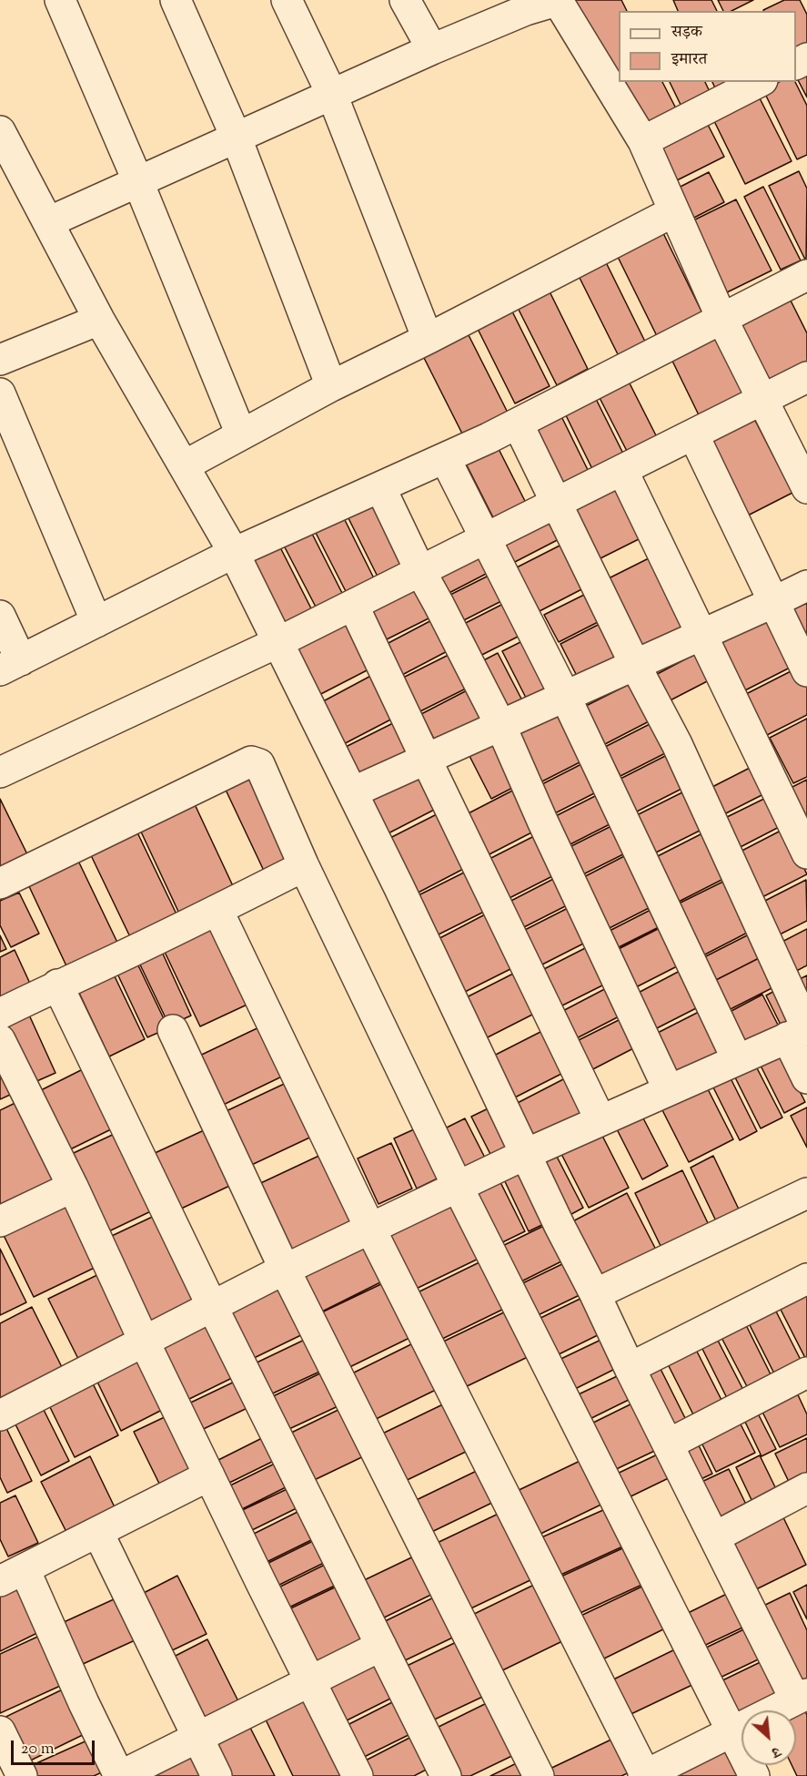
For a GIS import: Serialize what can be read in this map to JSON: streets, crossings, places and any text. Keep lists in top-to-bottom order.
{
  "legend": ["सड़क", "इमारत"],
  "scale_bar": "20 m",
  "north": "bottom right"
}
